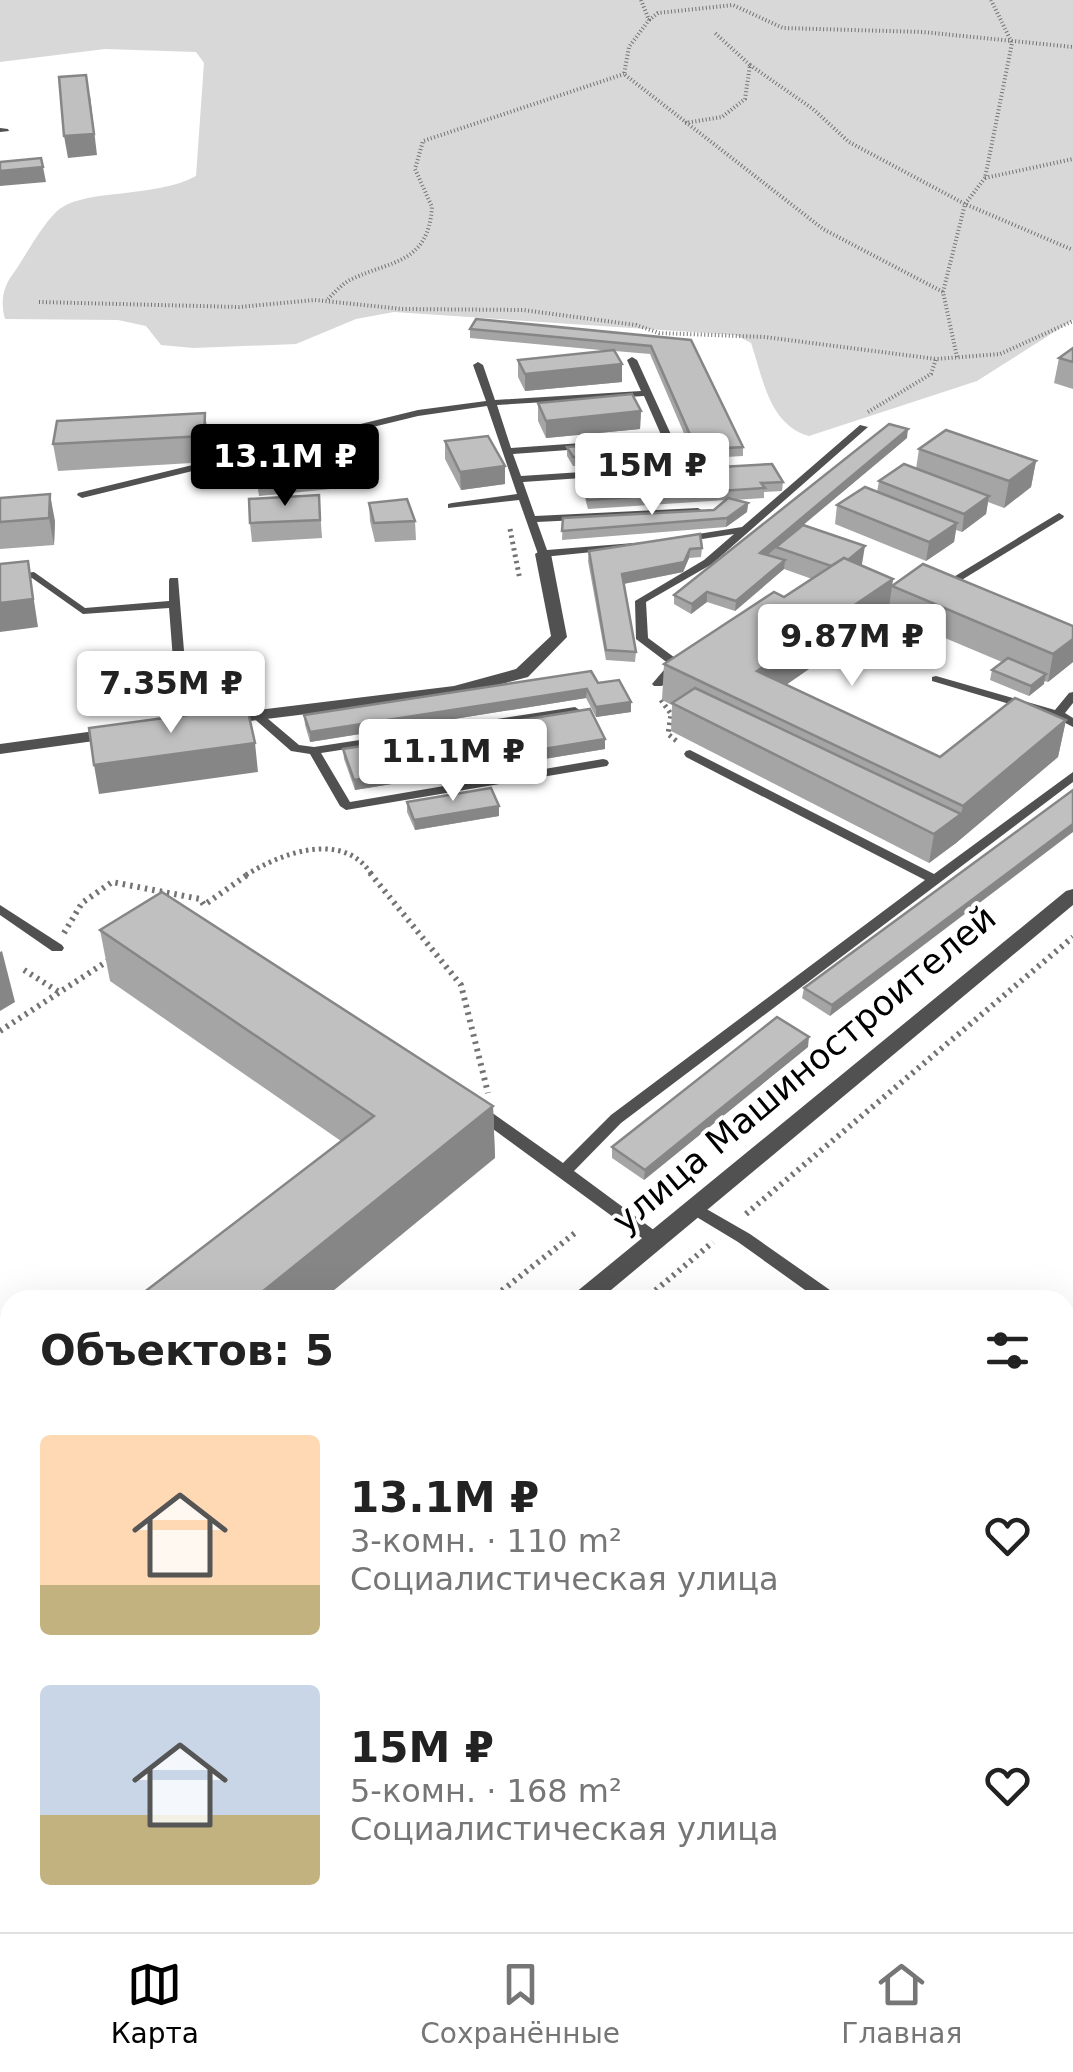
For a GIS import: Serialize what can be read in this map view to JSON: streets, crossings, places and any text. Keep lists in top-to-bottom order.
{
  "streets": {
    "street": ["улица Машиностроителей"]
  },
  "page": {
    "price": [
      "13.1M ₽",
      "15M ₽",
      "9.87M ₽",
      "7.35M ₽",
      "11.1M ₽"
    ],
    "heading": "Объектов: 5",
    "list": [
      {
        "name": "13.1M ₽",
        "note": "3-комн. · 110 m² · Социалистическая улица"
      },
      {
        "name": "15M ₽",
        "note": "5-комн. · 168 m² · Социалистическая улица"
      }
    ],
    "tabs": ["Карта", "Сохранённые", "Главная"]
  }
}
